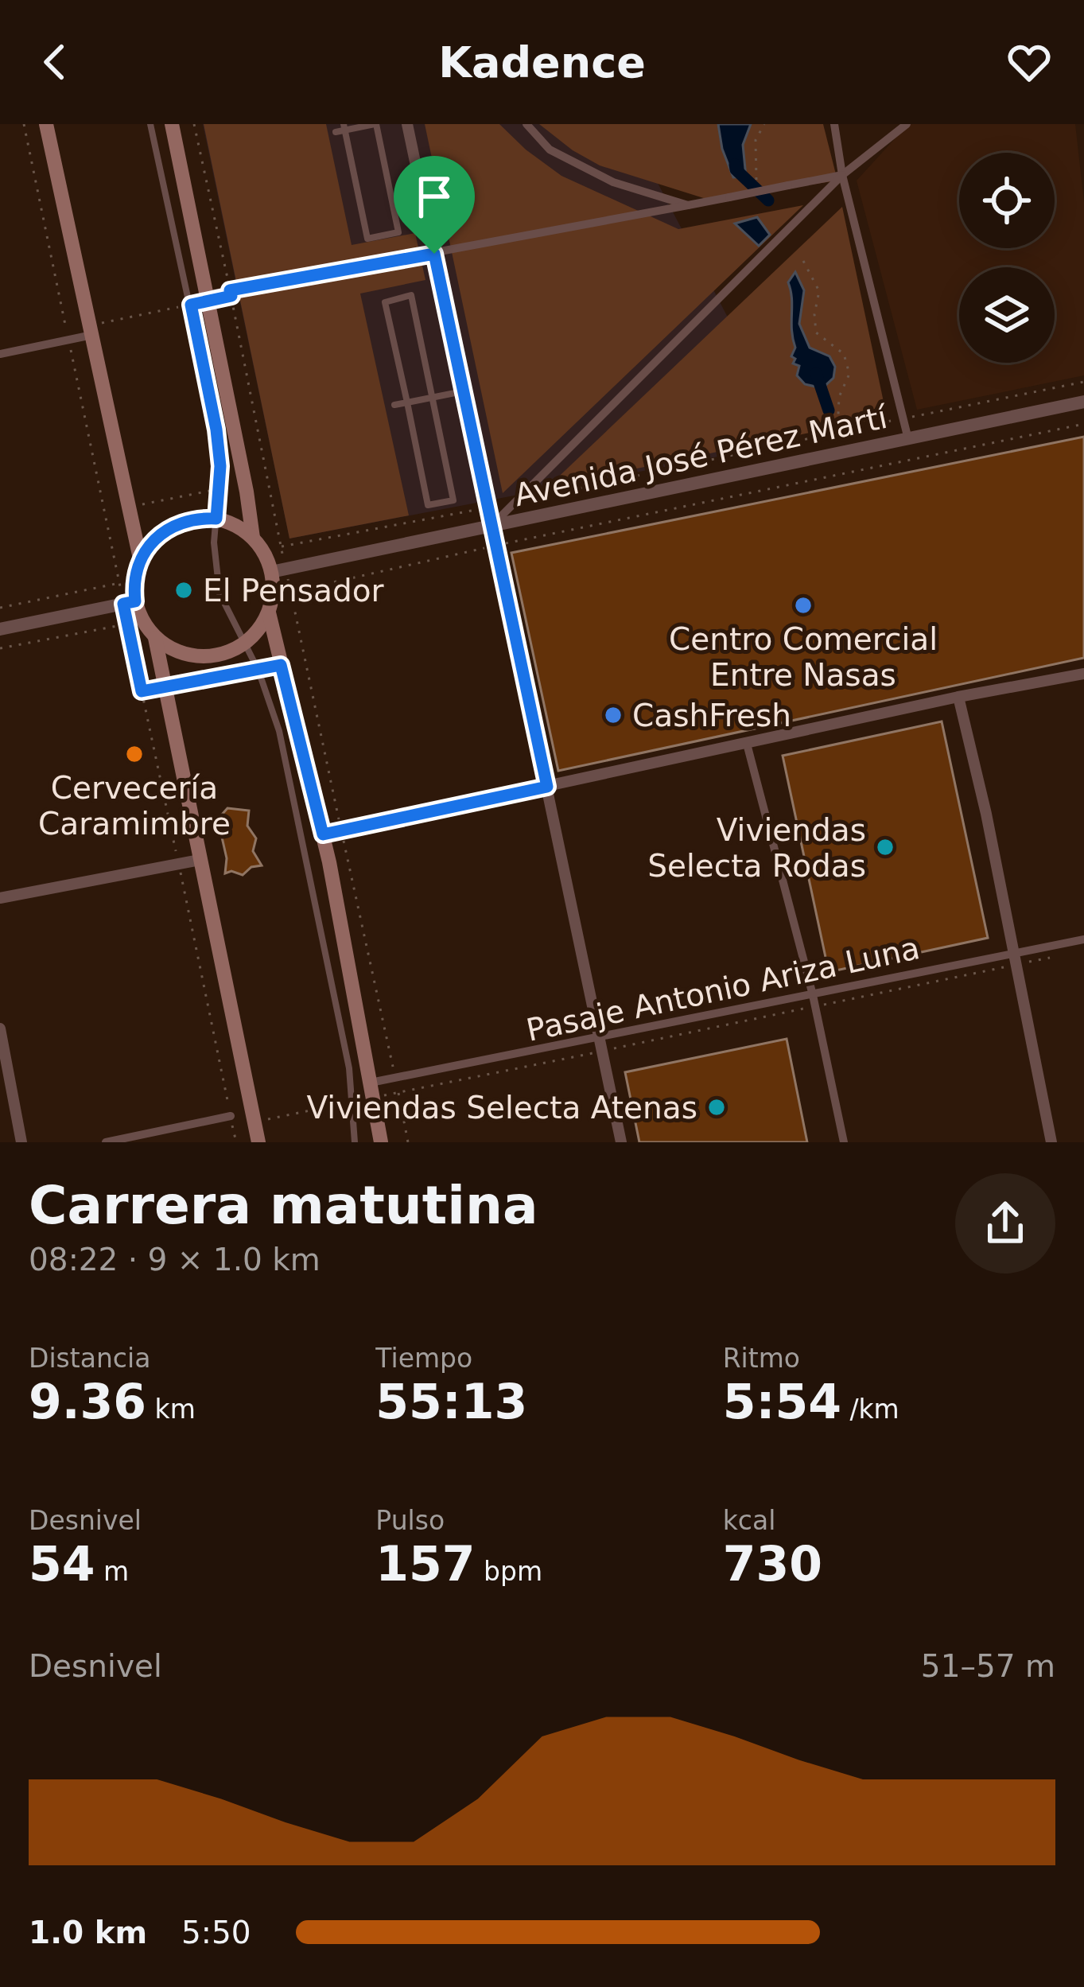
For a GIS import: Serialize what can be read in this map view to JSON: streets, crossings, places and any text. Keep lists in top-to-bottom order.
{
  "streets": {
    "street": ["Avenida José Pérez Martí", "Pasaje Antonio Ariza Luna"]
  },
  "places": [
    "El Pensador",
    "Centro Comercial Entre Nasas",
    "CashFresh",
    "Cervecería Caramimbre",
    "Viviendas Selecta Rodas",
    "Viviendas Selecta Atenas"
  ],
  "page": {
    "header": "Kadence",
    "heading": ["Carrera matutina", "08:22 · 9 × 1.0 km"],
    "stats": [
      ["Distancia", "9.36 km"],
      ["Tiempo", "55:13"],
      ["Ritmo", "5:54 /km"],
      ["Desnivel", "54 m"],
      ["Pulso", "157 bpm"],
      ["kcal", "730"]
    ],
    "chart": ["Desnivel", "51–57 m"],
    "list": [
      {
        "name": "1.0 km",
        "note": "5:50"
      }
    ]
  }
}
